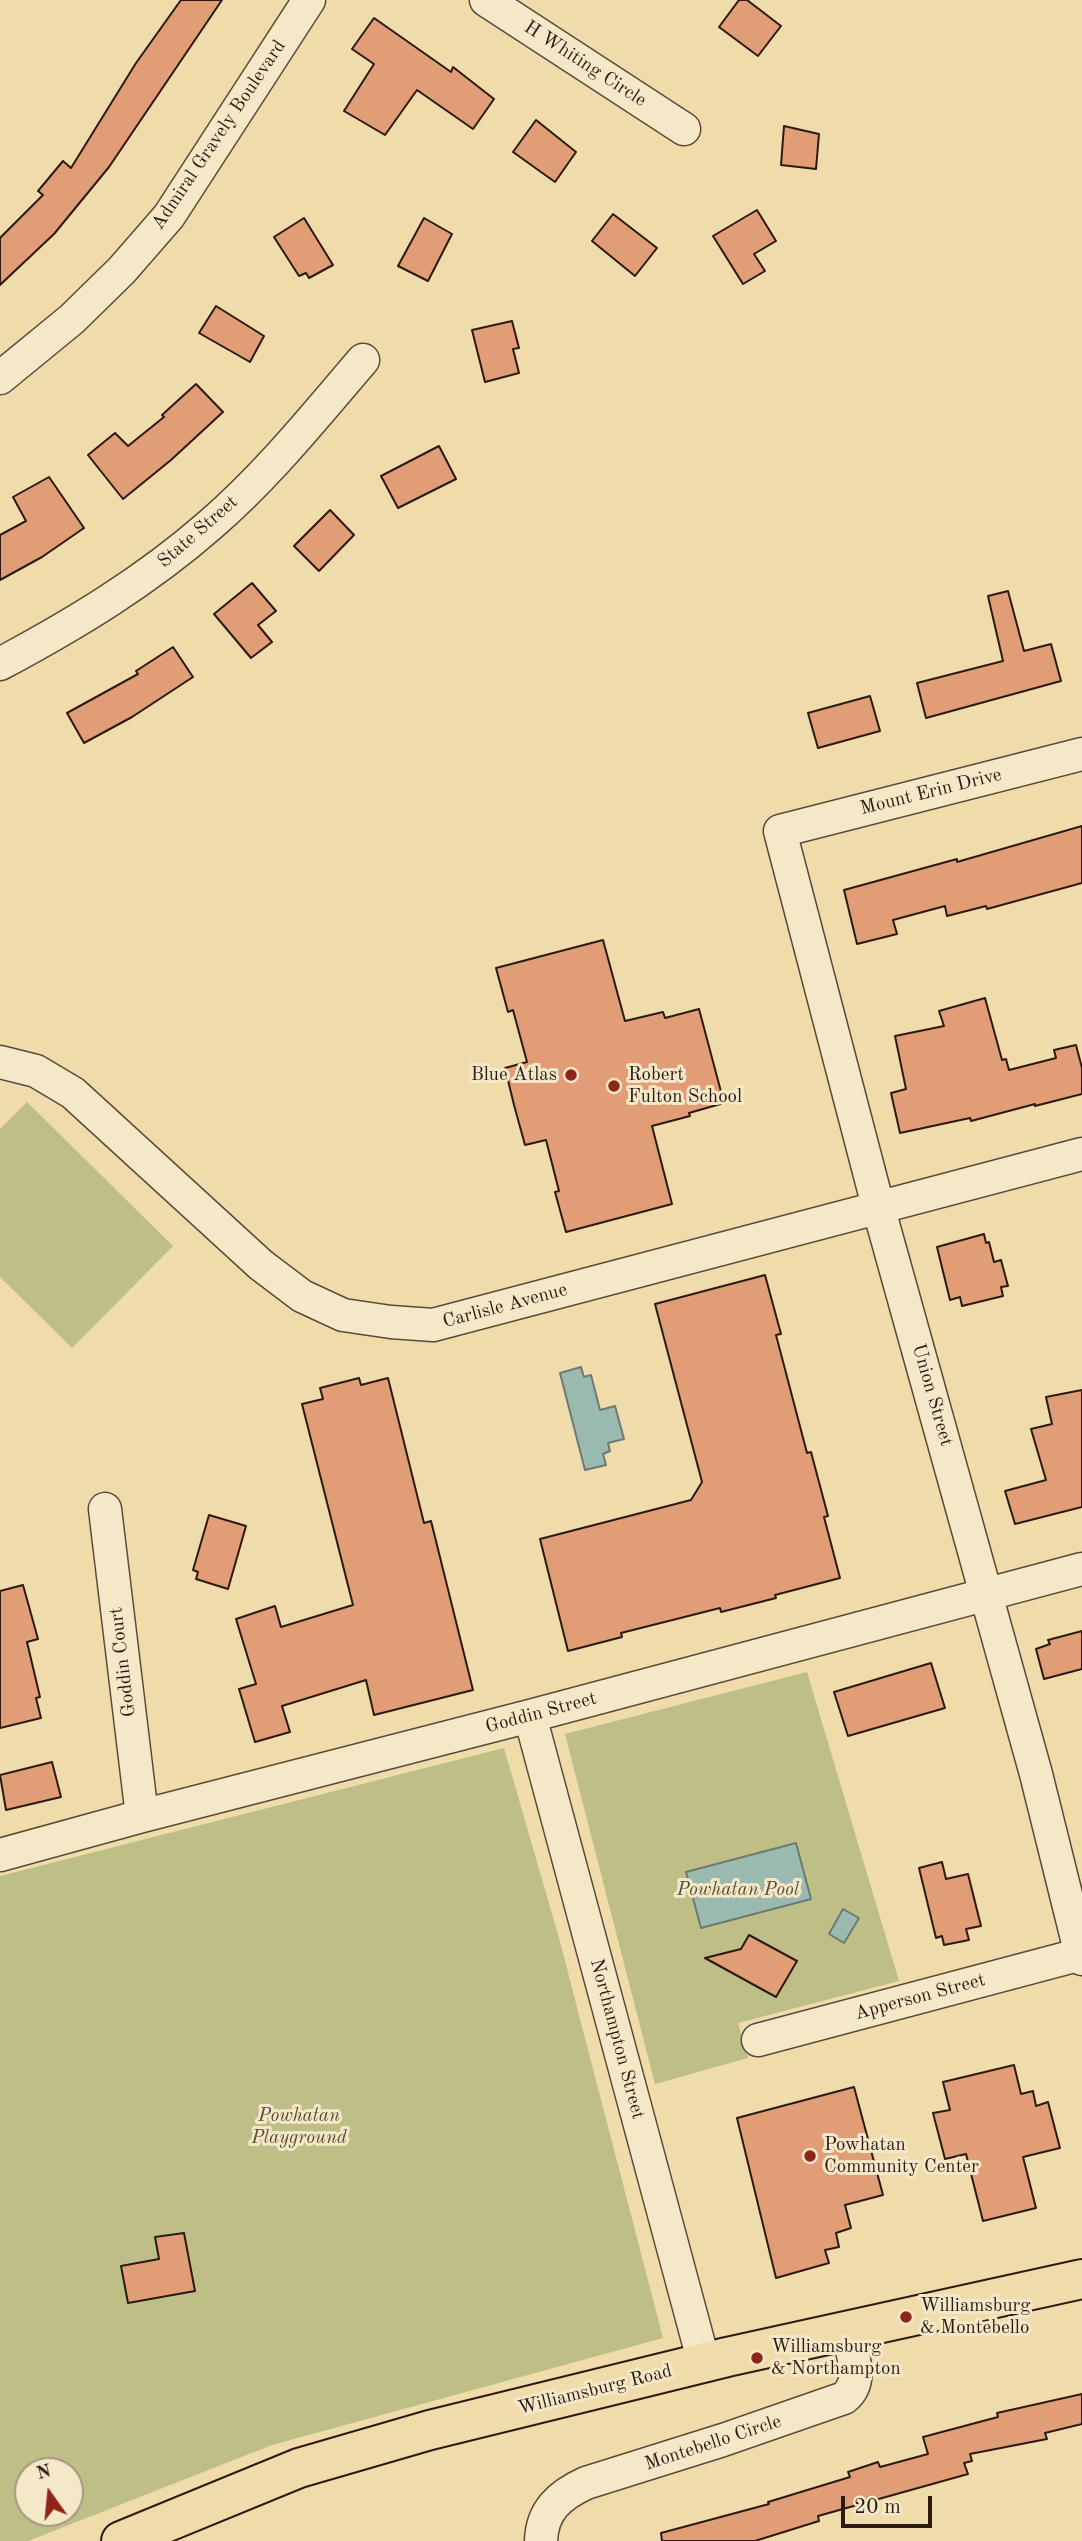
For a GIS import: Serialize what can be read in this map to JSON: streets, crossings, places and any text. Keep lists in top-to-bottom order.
{
  "streets": {
    "main road": ["Williamsburg Road"],
    "street": [
      "H Whiting Circle",
      "Admiral Gravely Boulevard",
      "State Street",
      "Mount Erin Drive",
      "Carlisle Avenue",
      "Union Street",
      "Goddin Court",
      "Goddin Street",
      "Apperson Street",
      "Northampton Street",
      "Montebello Circle"
    ]
  },
  "crossings": [
    ["Mount Erin Drive", "Union Street"],
    ["Carlisle Avenue", "Union Street"],
    ["Union Street", "Goddin Street"],
    ["Union Street", "Apperson Street"],
    ["Goddin Court", "Goddin Street"],
    ["Goddin Street", "Northampton Street"],
    ["Northampton Street", "Williamsburg Road"],
    ["Williamsburg Road", "Montebello Circle"]
  ],
  "parks": ["Powhatan Pool", "Powhatan Playground"],
  "places": [
    "Blue Atlas",
    "Robert Fulton School",
    "Powhatan Community Center",
    "Williamsburg & Montebello",
    "Williamsburg & Northampton"
  ],
  "scale_bar": "20 m",
  "north": "top"
}
